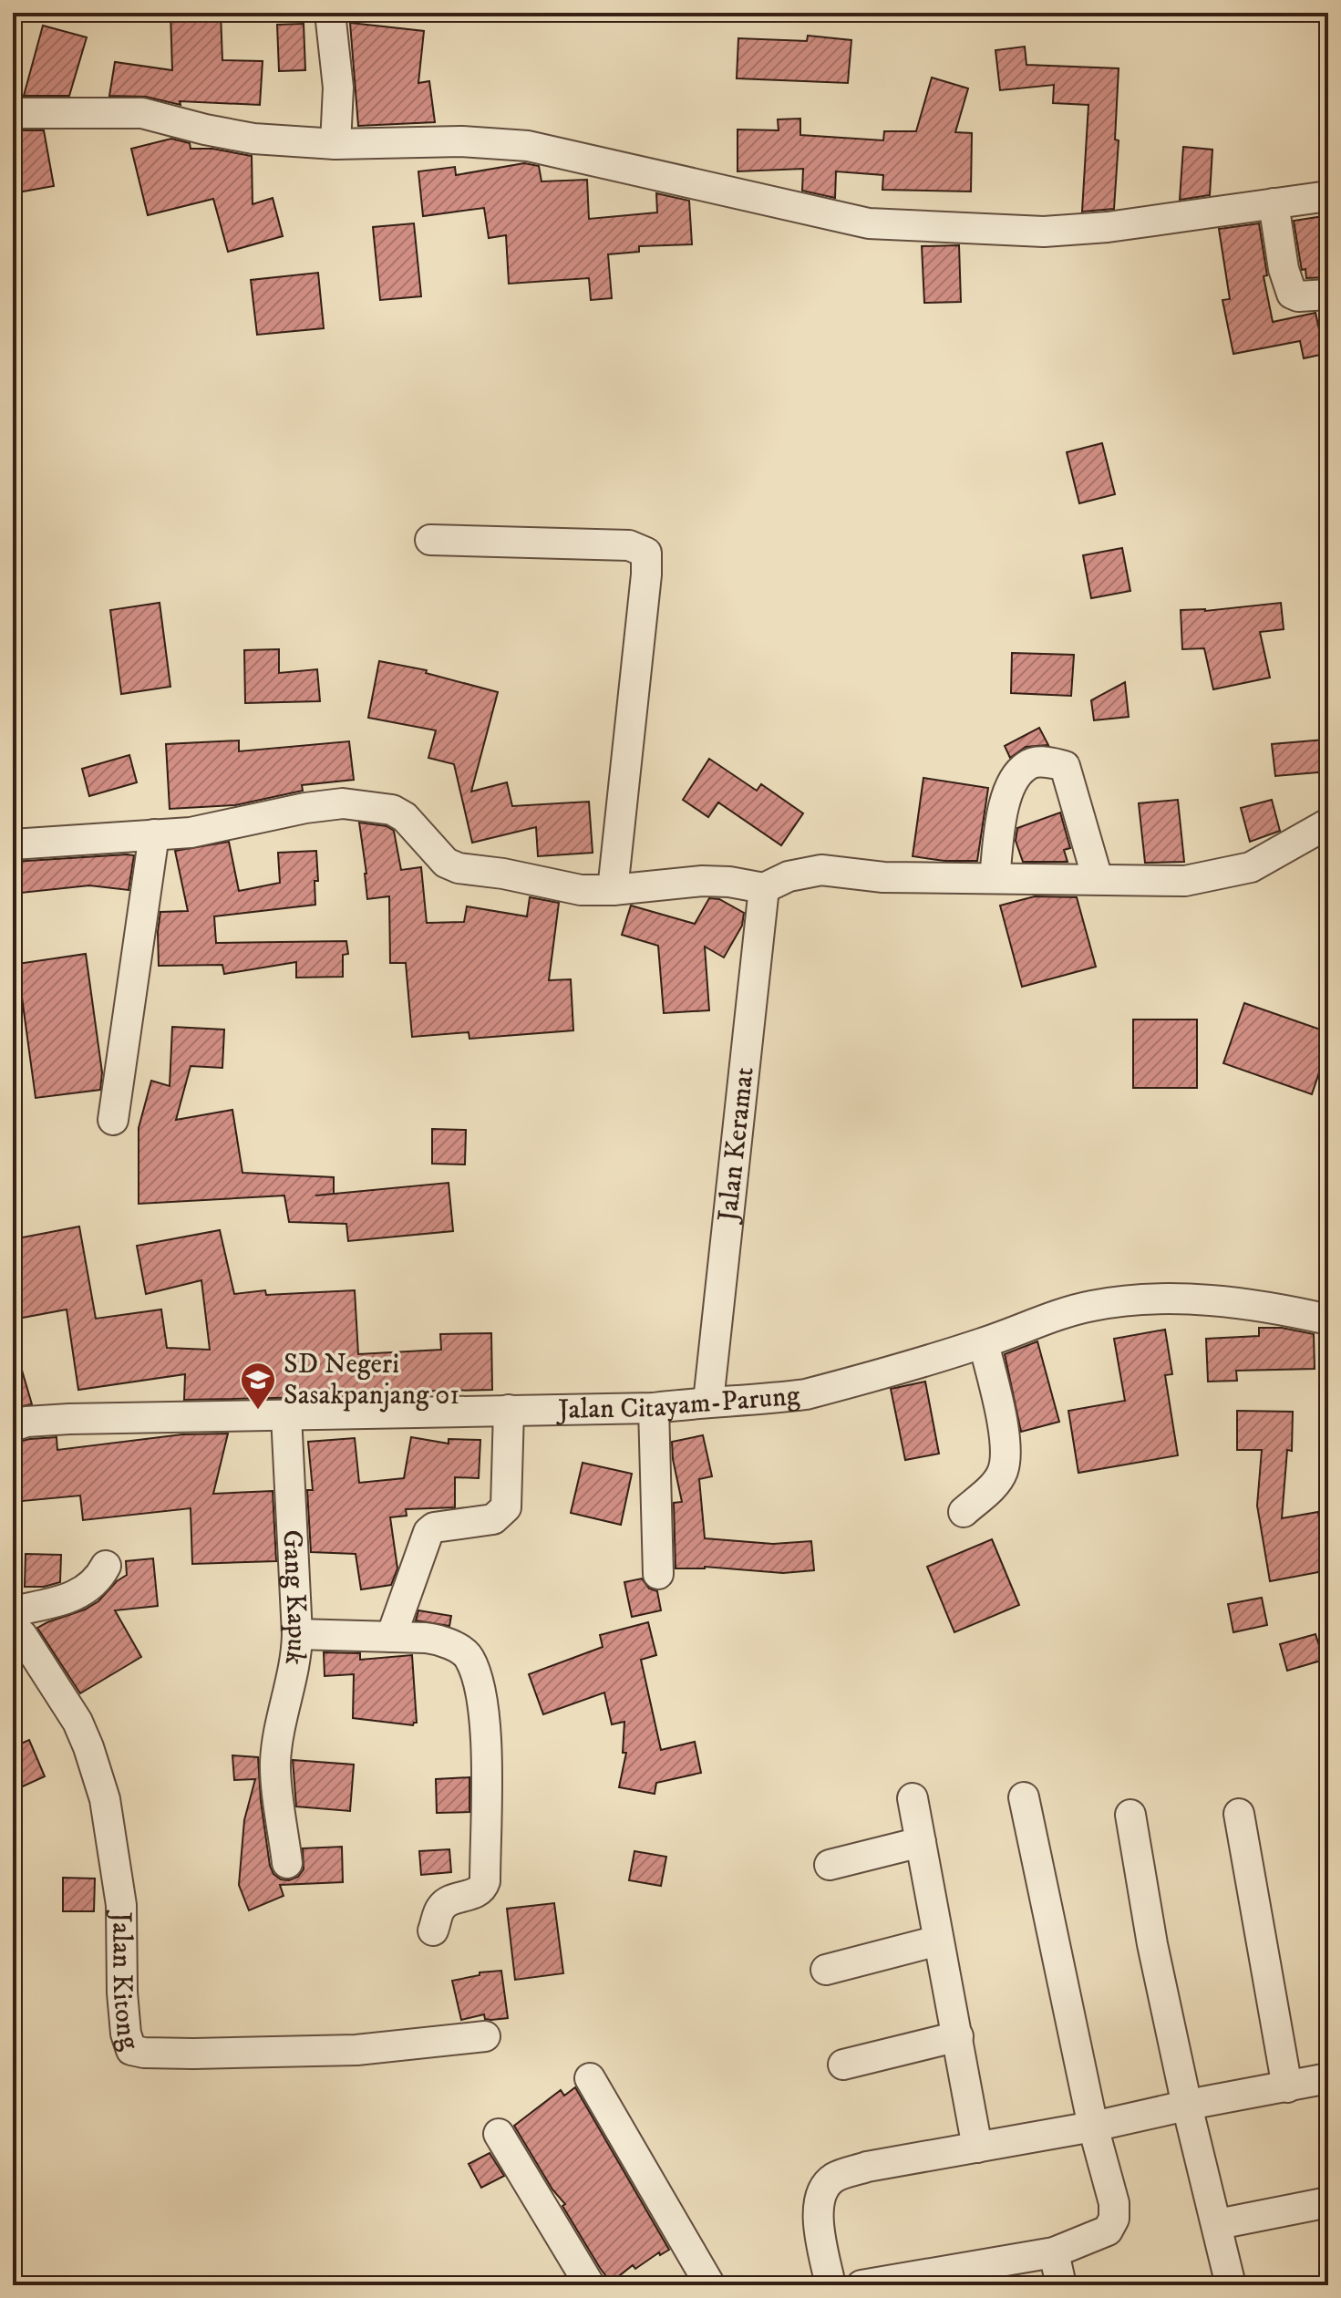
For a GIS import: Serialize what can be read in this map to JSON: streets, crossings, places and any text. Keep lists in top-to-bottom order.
{
  "streets": {
    "street": [
      "Jalan Keramat",
      "Jalan Citayam-Parung",
      "Gang Kapuk",
      "Jalan Kitong"
    ]
  },
  "crossings": [
    ["Jalan Keramat", "Jalan Citayam-Parung"],
    ["Jalan Citayam-Parung", "Gang Kapuk"]
  ],
  "places": {
    "school or university": ["SD Negeri Sasakpanjang 01"]
  }
}
